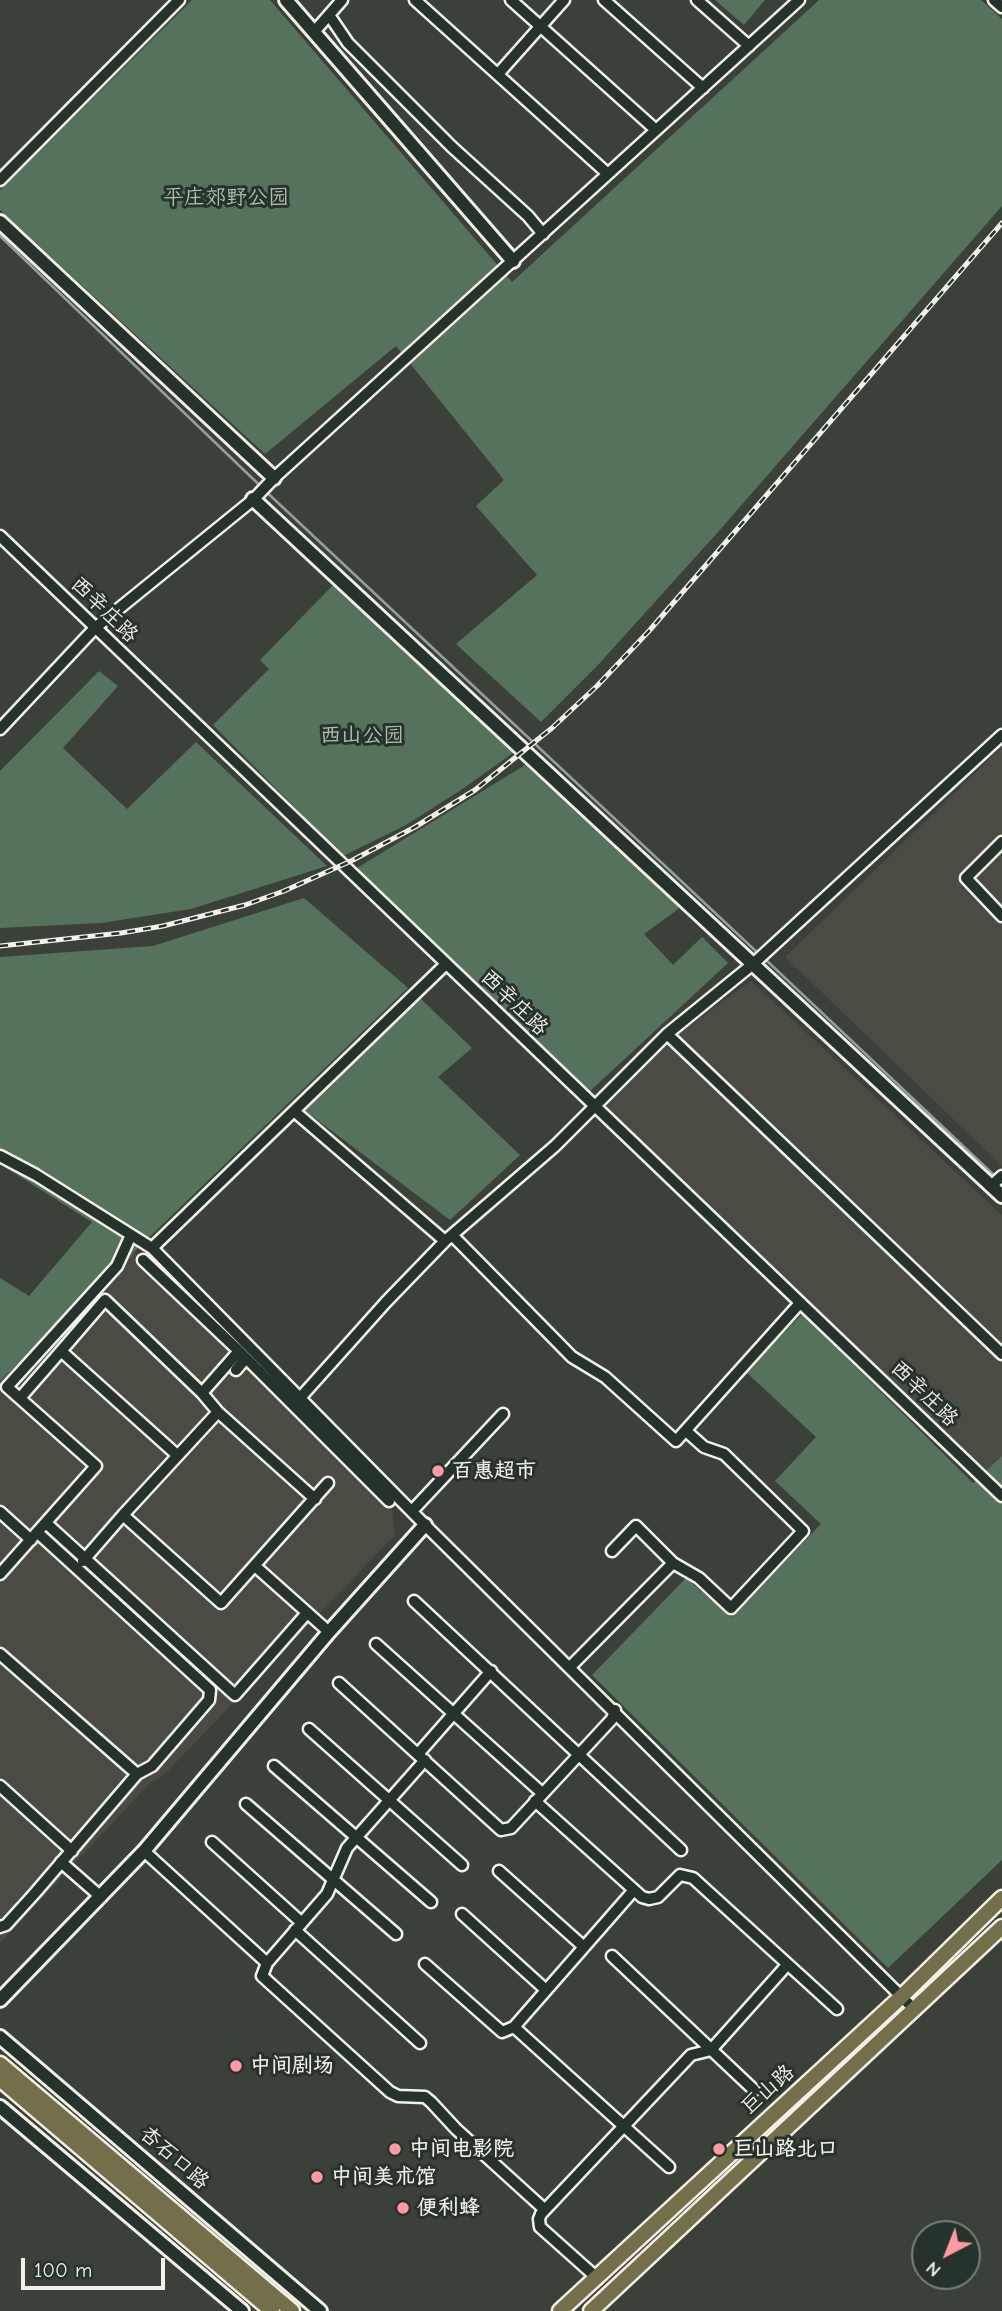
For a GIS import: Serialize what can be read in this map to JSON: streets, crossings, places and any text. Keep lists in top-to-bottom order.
{
  "streets": {
    "main road": ["巨山路", "杏石口路"],
    "street": ["西辛庄路"]
  },
  "parks": ["平庄郊野公园", "西山公园"],
  "places": [
    "百惠超市",
    "中间剧场",
    "中间电影院",
    "巨山路北口",
    "中间美术馆",
    "便利蜂"
  ],
  "scale_bar": "100 m",
  "north": "bottom left"
}
